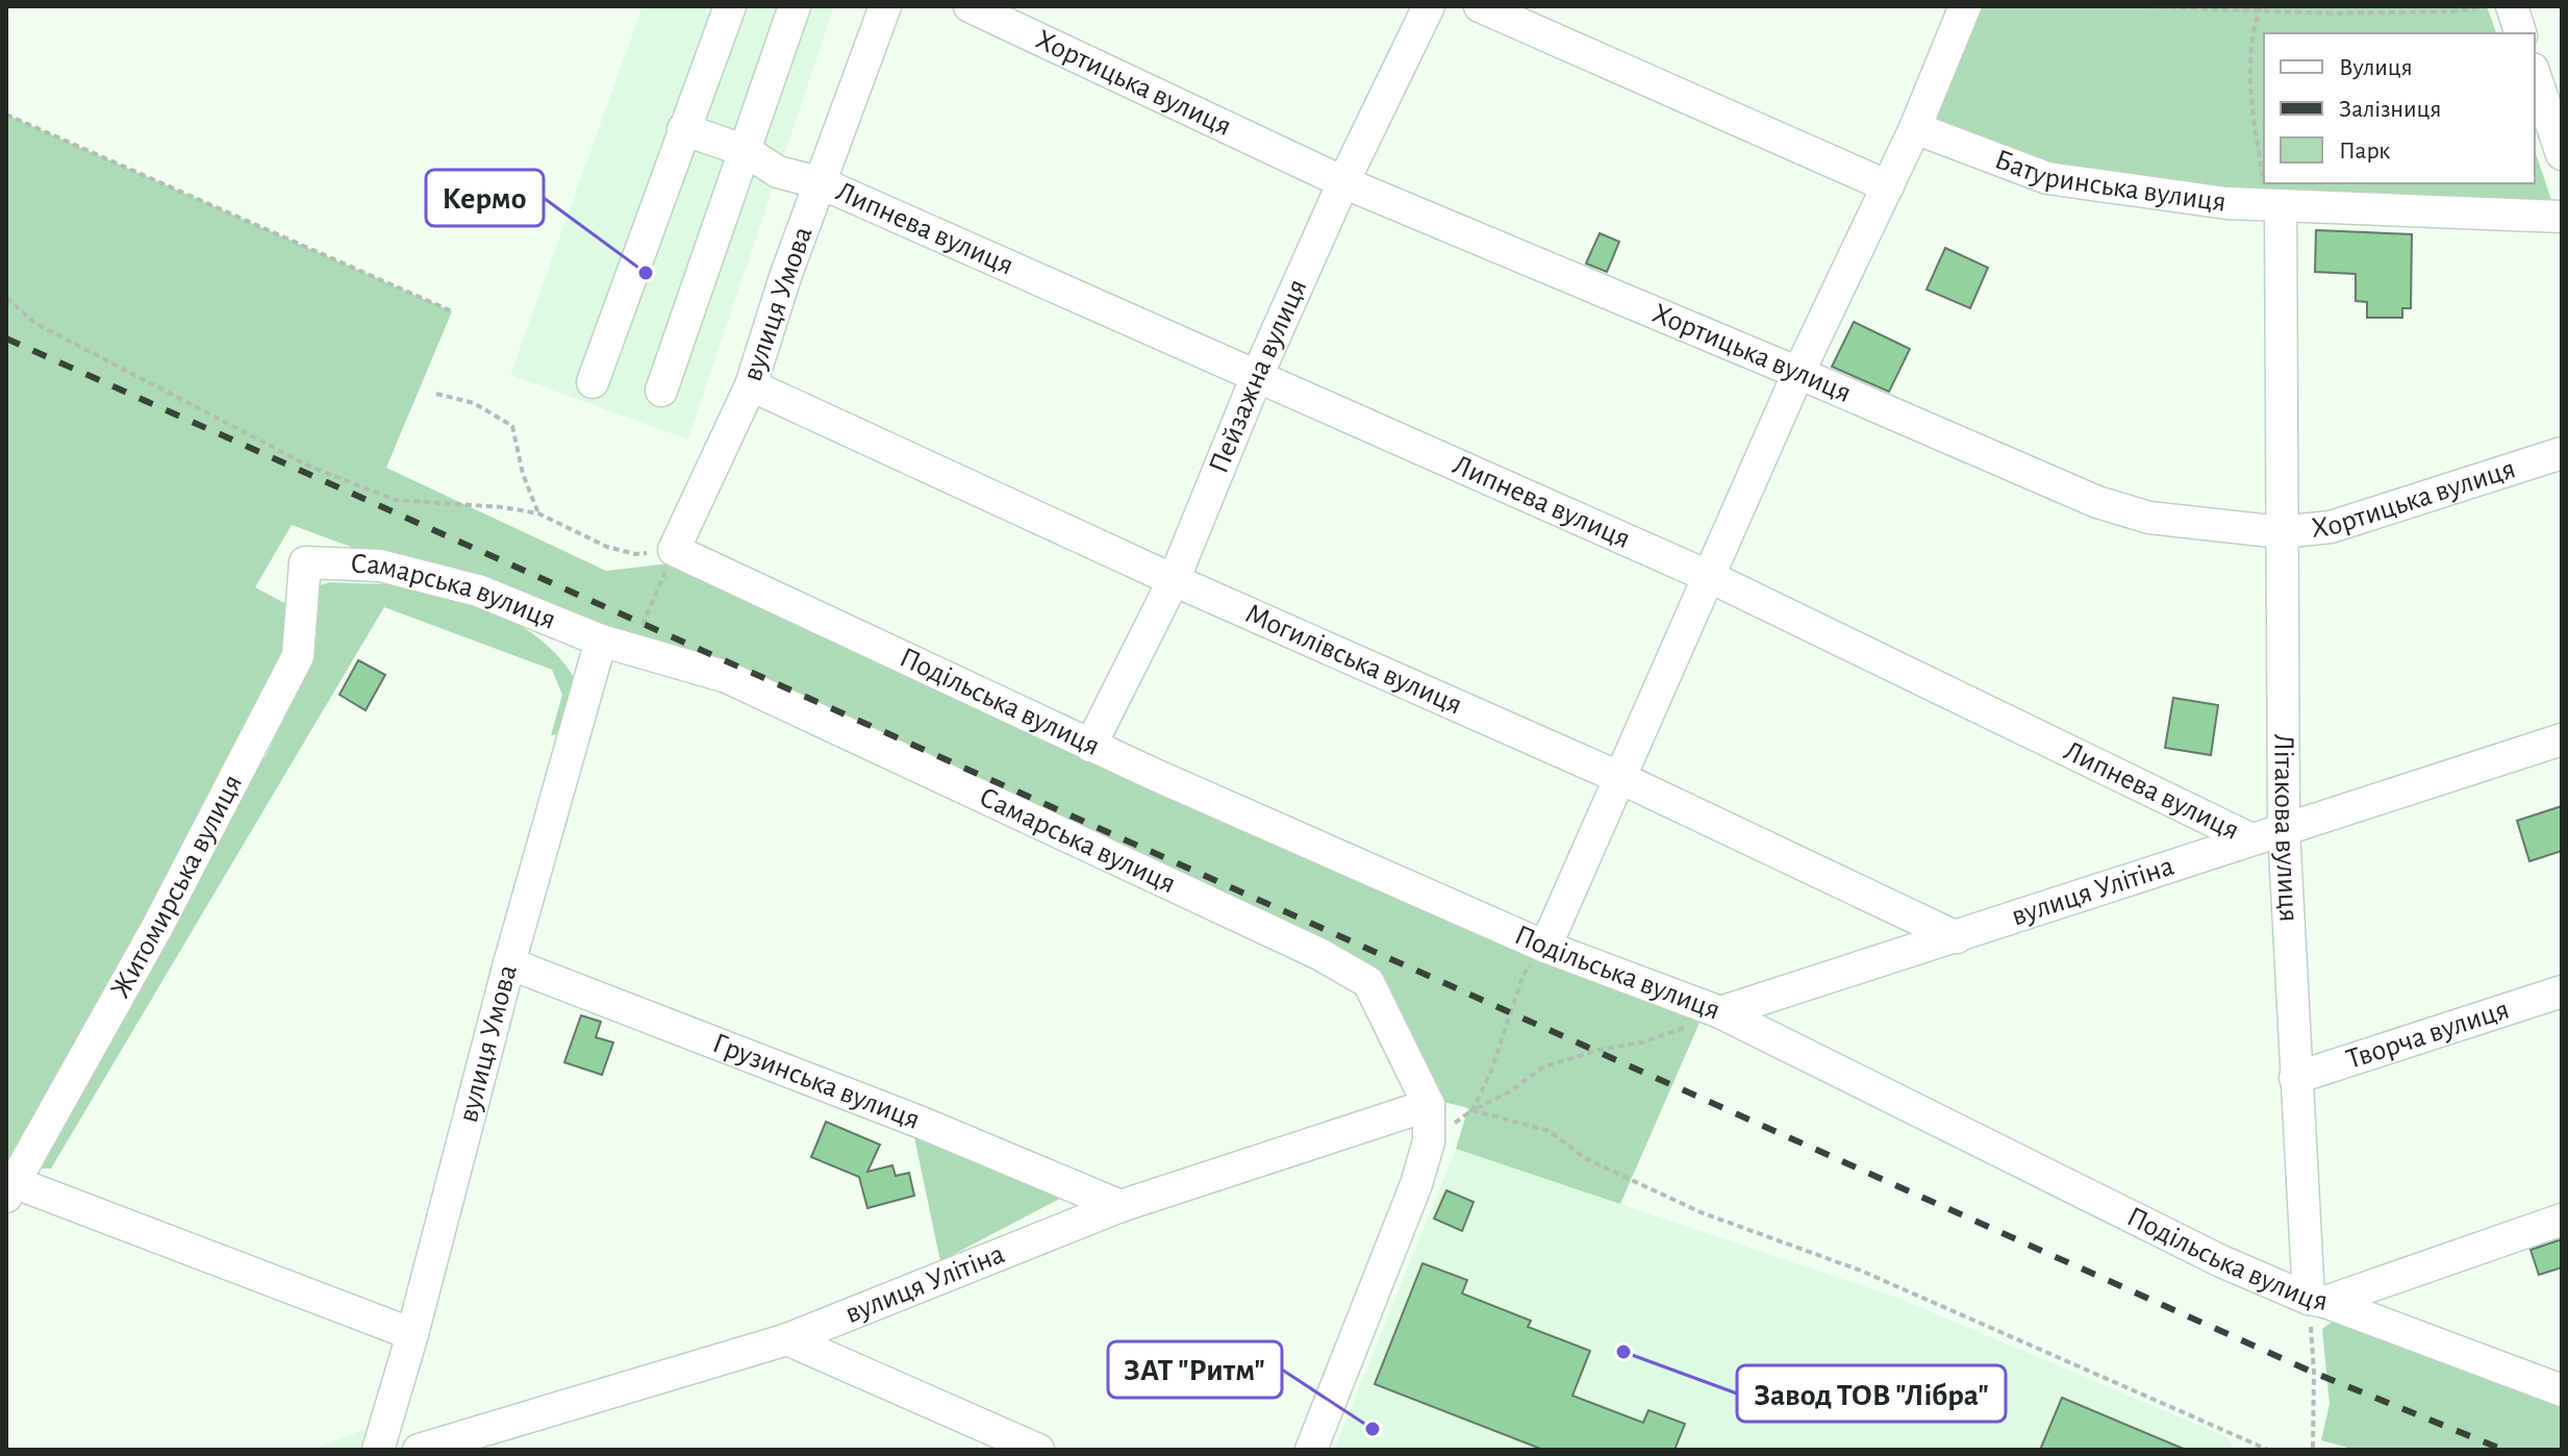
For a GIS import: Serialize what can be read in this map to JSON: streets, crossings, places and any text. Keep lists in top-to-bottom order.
{
  "streets": {
    "street": [
      "Хортицька вулиця",
      "Батуринська вулиця",
      "Липнева вулиця",
      "вулиця Умова",
      "Пейзажна вулиця",
      "Самарська вулиця",
      "Могилівська вулиця",
      "Подільська вулиця",
      "Літакова вулиця",
      "Житомирська вулиця",
      "вулиця Улітіна",
      "Творча вулиця",
      "Грузинська вулиця"
    ]
  },
  "crossings": [
    ["Хортицька вулиця", "Пейзажна вулиця"],
    ["Хортицька вулиця", "Літакова вулиця"],
    ["Батуринська вулиця", "Літакова вулиця"],
    ["Липнева вулиця", "вулиця Умова"],
    ["Липнева вулиця", "Пейзажна вулиця"],
    ["Липнева вулиця", "вулиця Улітіна"],
    ["вулиця Умова", "Самарська вулиця"],
    ["вулиця Умова", "Могилівська вулиця"],
    ["вулиця Умова", "Подільська вулиця"],
    ["вулиця Умова", "Грузинська вулиця"],
    ["Пейзажна вулиця", "Могилівська вулиця"],
    ["Пейзажна вулиця", "Подільська вулиця"],
    ["Самарська вулиця", "Житомирська вулиця"],
    ["Самарська вулиця", "вулиця Улітіна"],
    ["Могилівська вулиця", "вулиця Улітіна"],
    ["Подільська вулиця", "Літакова вулиця"],
    ["Подільська вулиця", "вулиця Улітіна"],
    ["Літакова вулиця", "вулиця Улітіна"],
    ["Літакова вулиця", "Творча вулиця"],
    ["вулиця Улітіна", "Грузинська вулиця"]
  ],
  "places": ["Кермо", "Завод ТОВ \"Лібра\"", "ЗАТ \"Ритм\""],
  "legend": ["Вулиця", "Залізниця", "Парк"]
}
